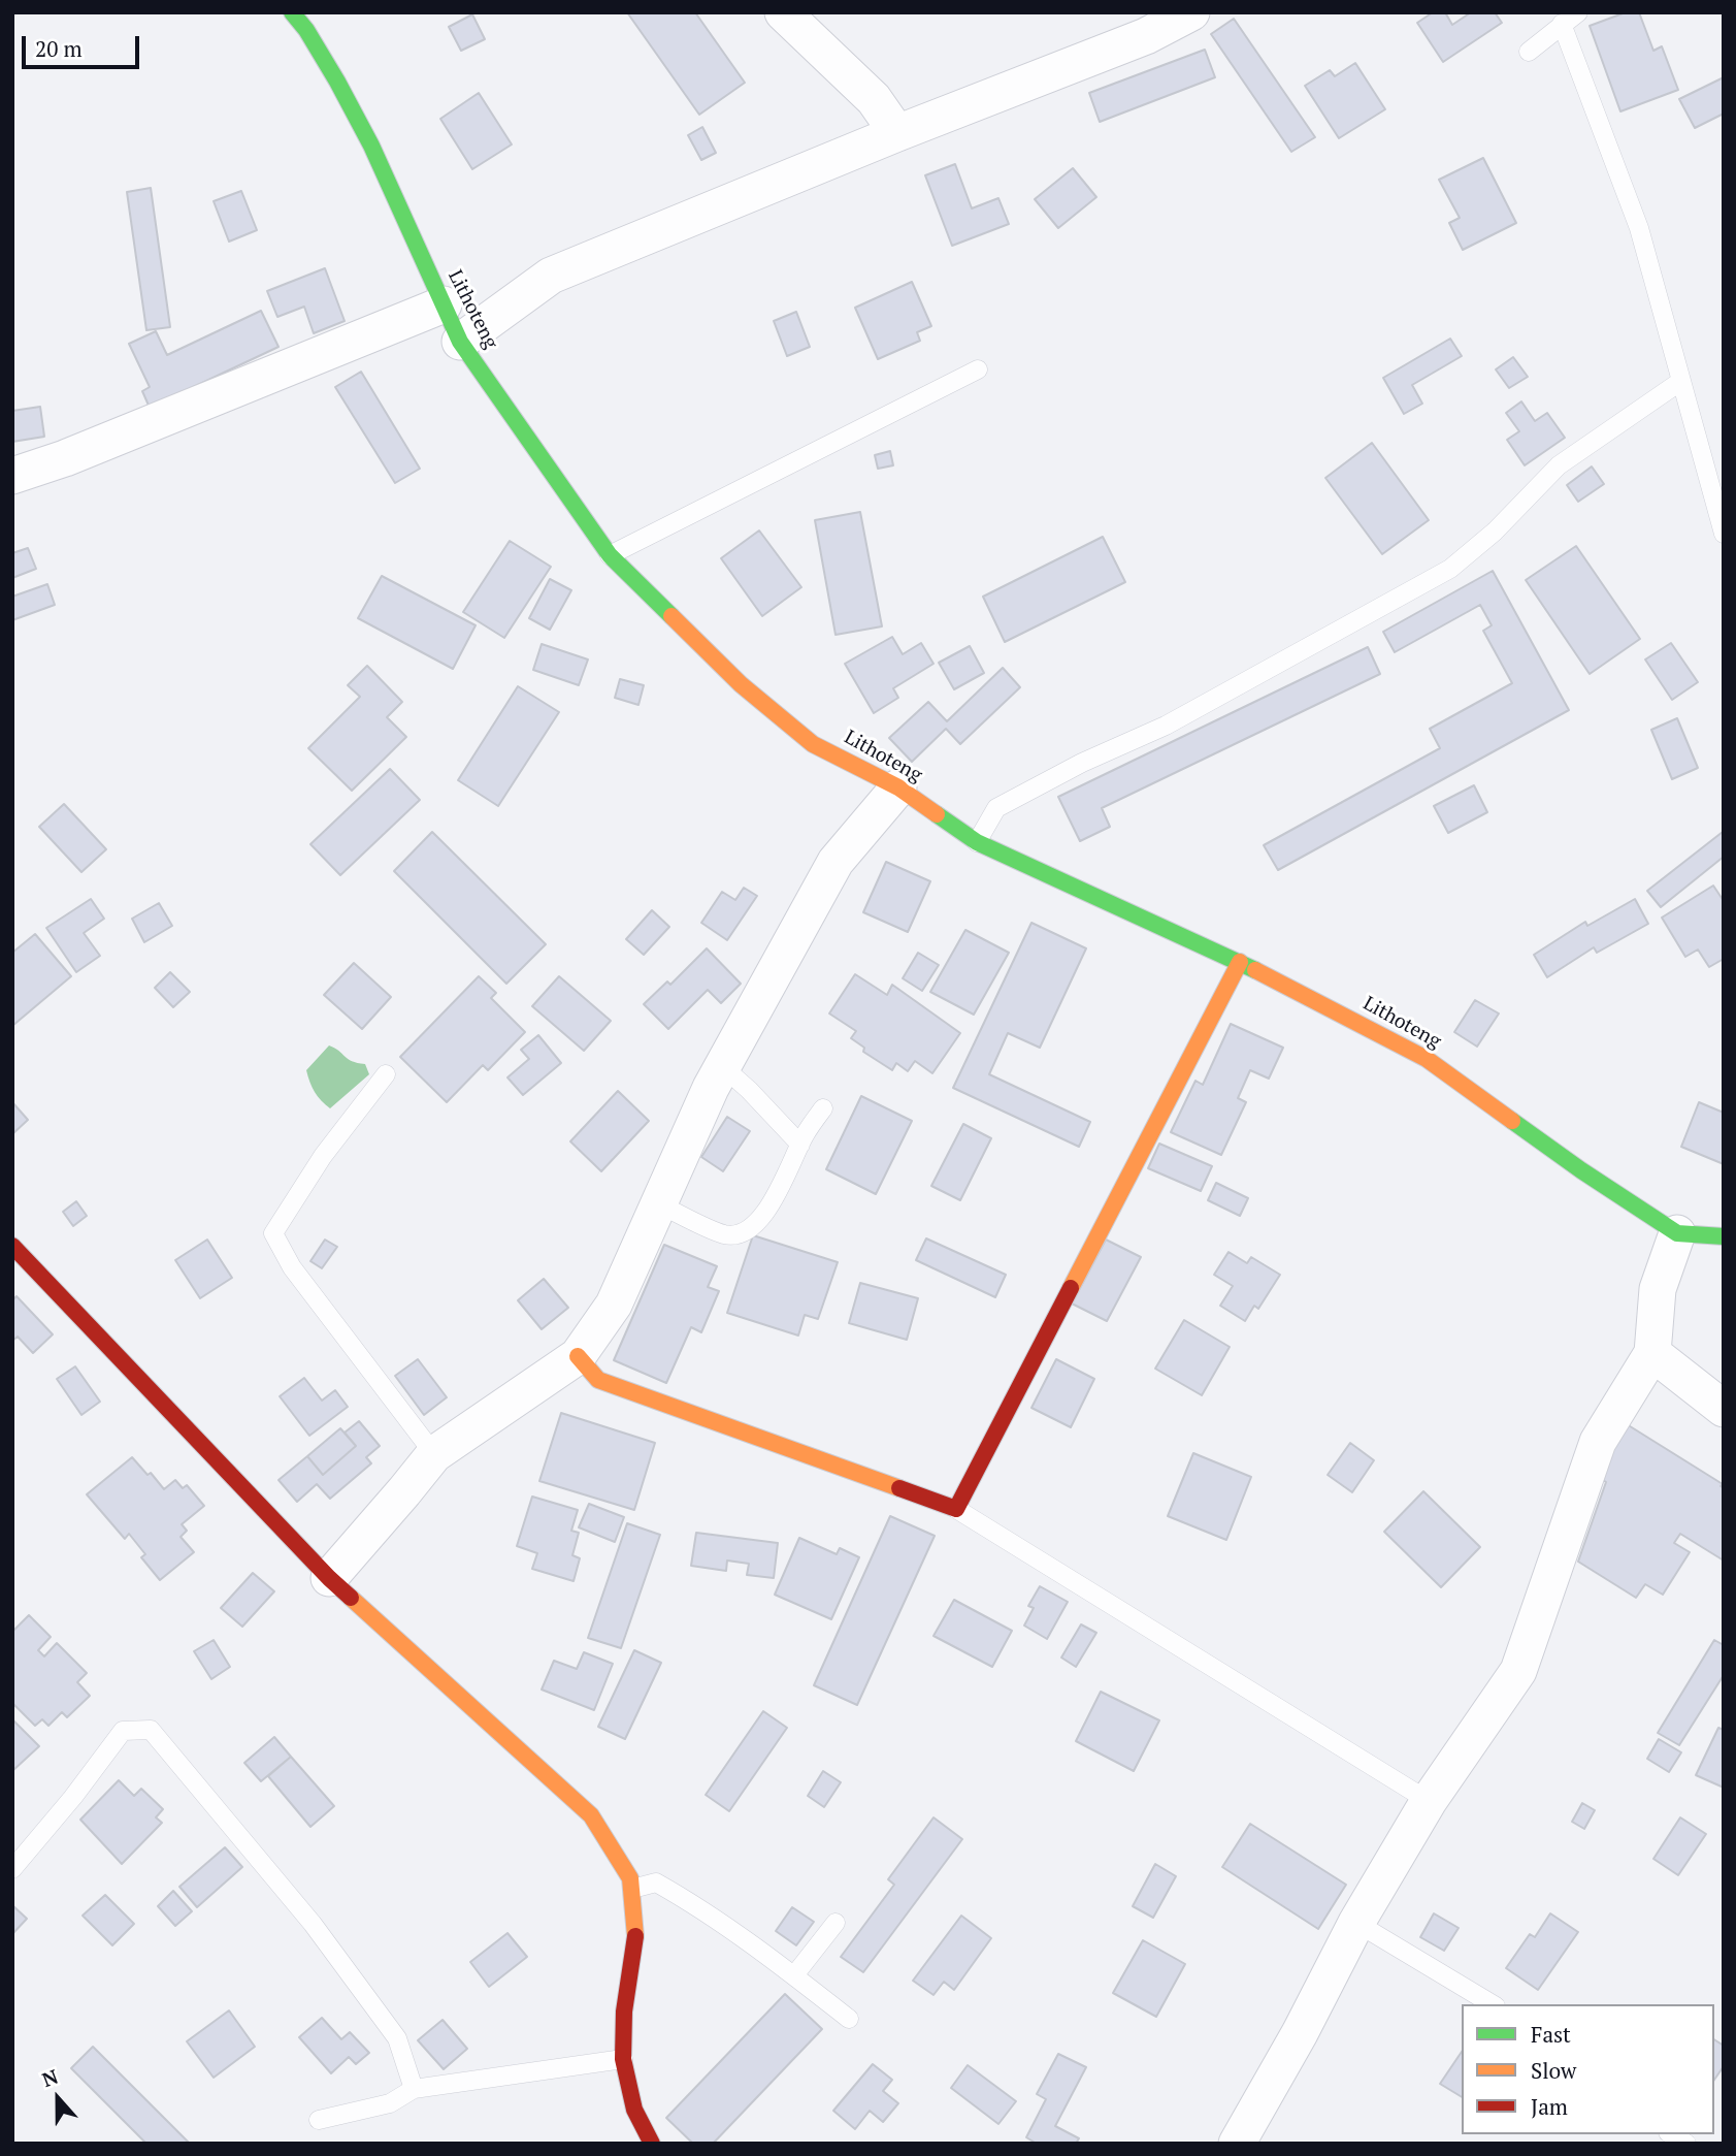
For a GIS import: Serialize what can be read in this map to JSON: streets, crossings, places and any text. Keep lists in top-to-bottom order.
{
  "streets": {
    "street": ["Lithoteng"]
  },
  "legend": ["Fast", "Slow", "Jam"],
  "scale_bar": "20 m",
  "north": "top"
}
